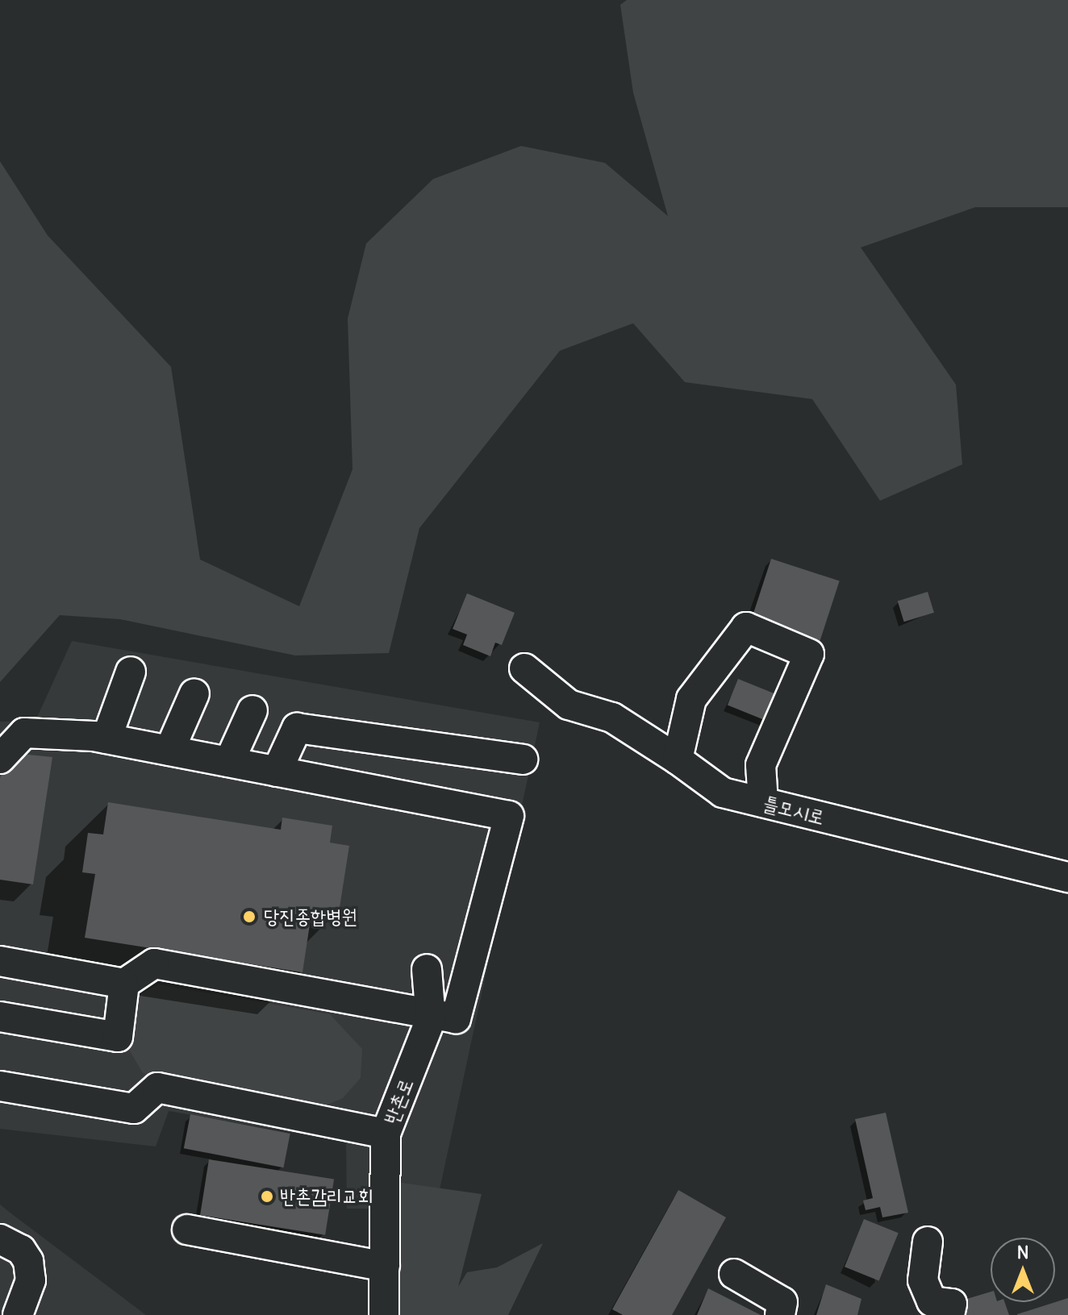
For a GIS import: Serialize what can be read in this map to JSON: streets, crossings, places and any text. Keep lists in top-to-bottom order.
{
  "streets": {
    "street": ["틀모시로", "반촌로"]
  },
  "places": ["당진종합병원", "반촌감리교회"],
  "north": "top"
}
